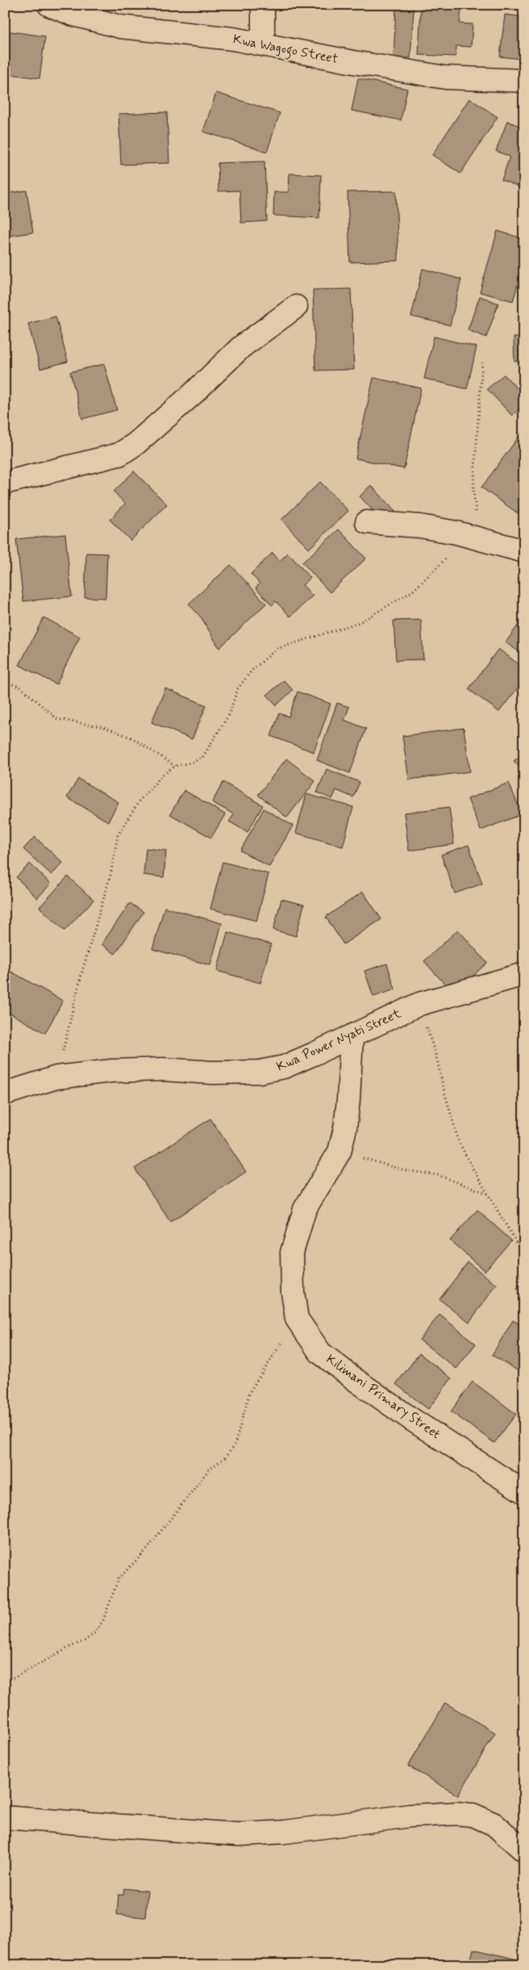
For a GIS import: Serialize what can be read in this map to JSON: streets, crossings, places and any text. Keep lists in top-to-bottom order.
{
  "streets": {
    "street": ["Kwa Wagogo Street", "Kwa Power Nyati Street", "Kilimani Primary Street"]
  },
  "crossings": [
    ["Kwa Power Nyati Street", "Kilimani Primary Street"]
  ]
}
